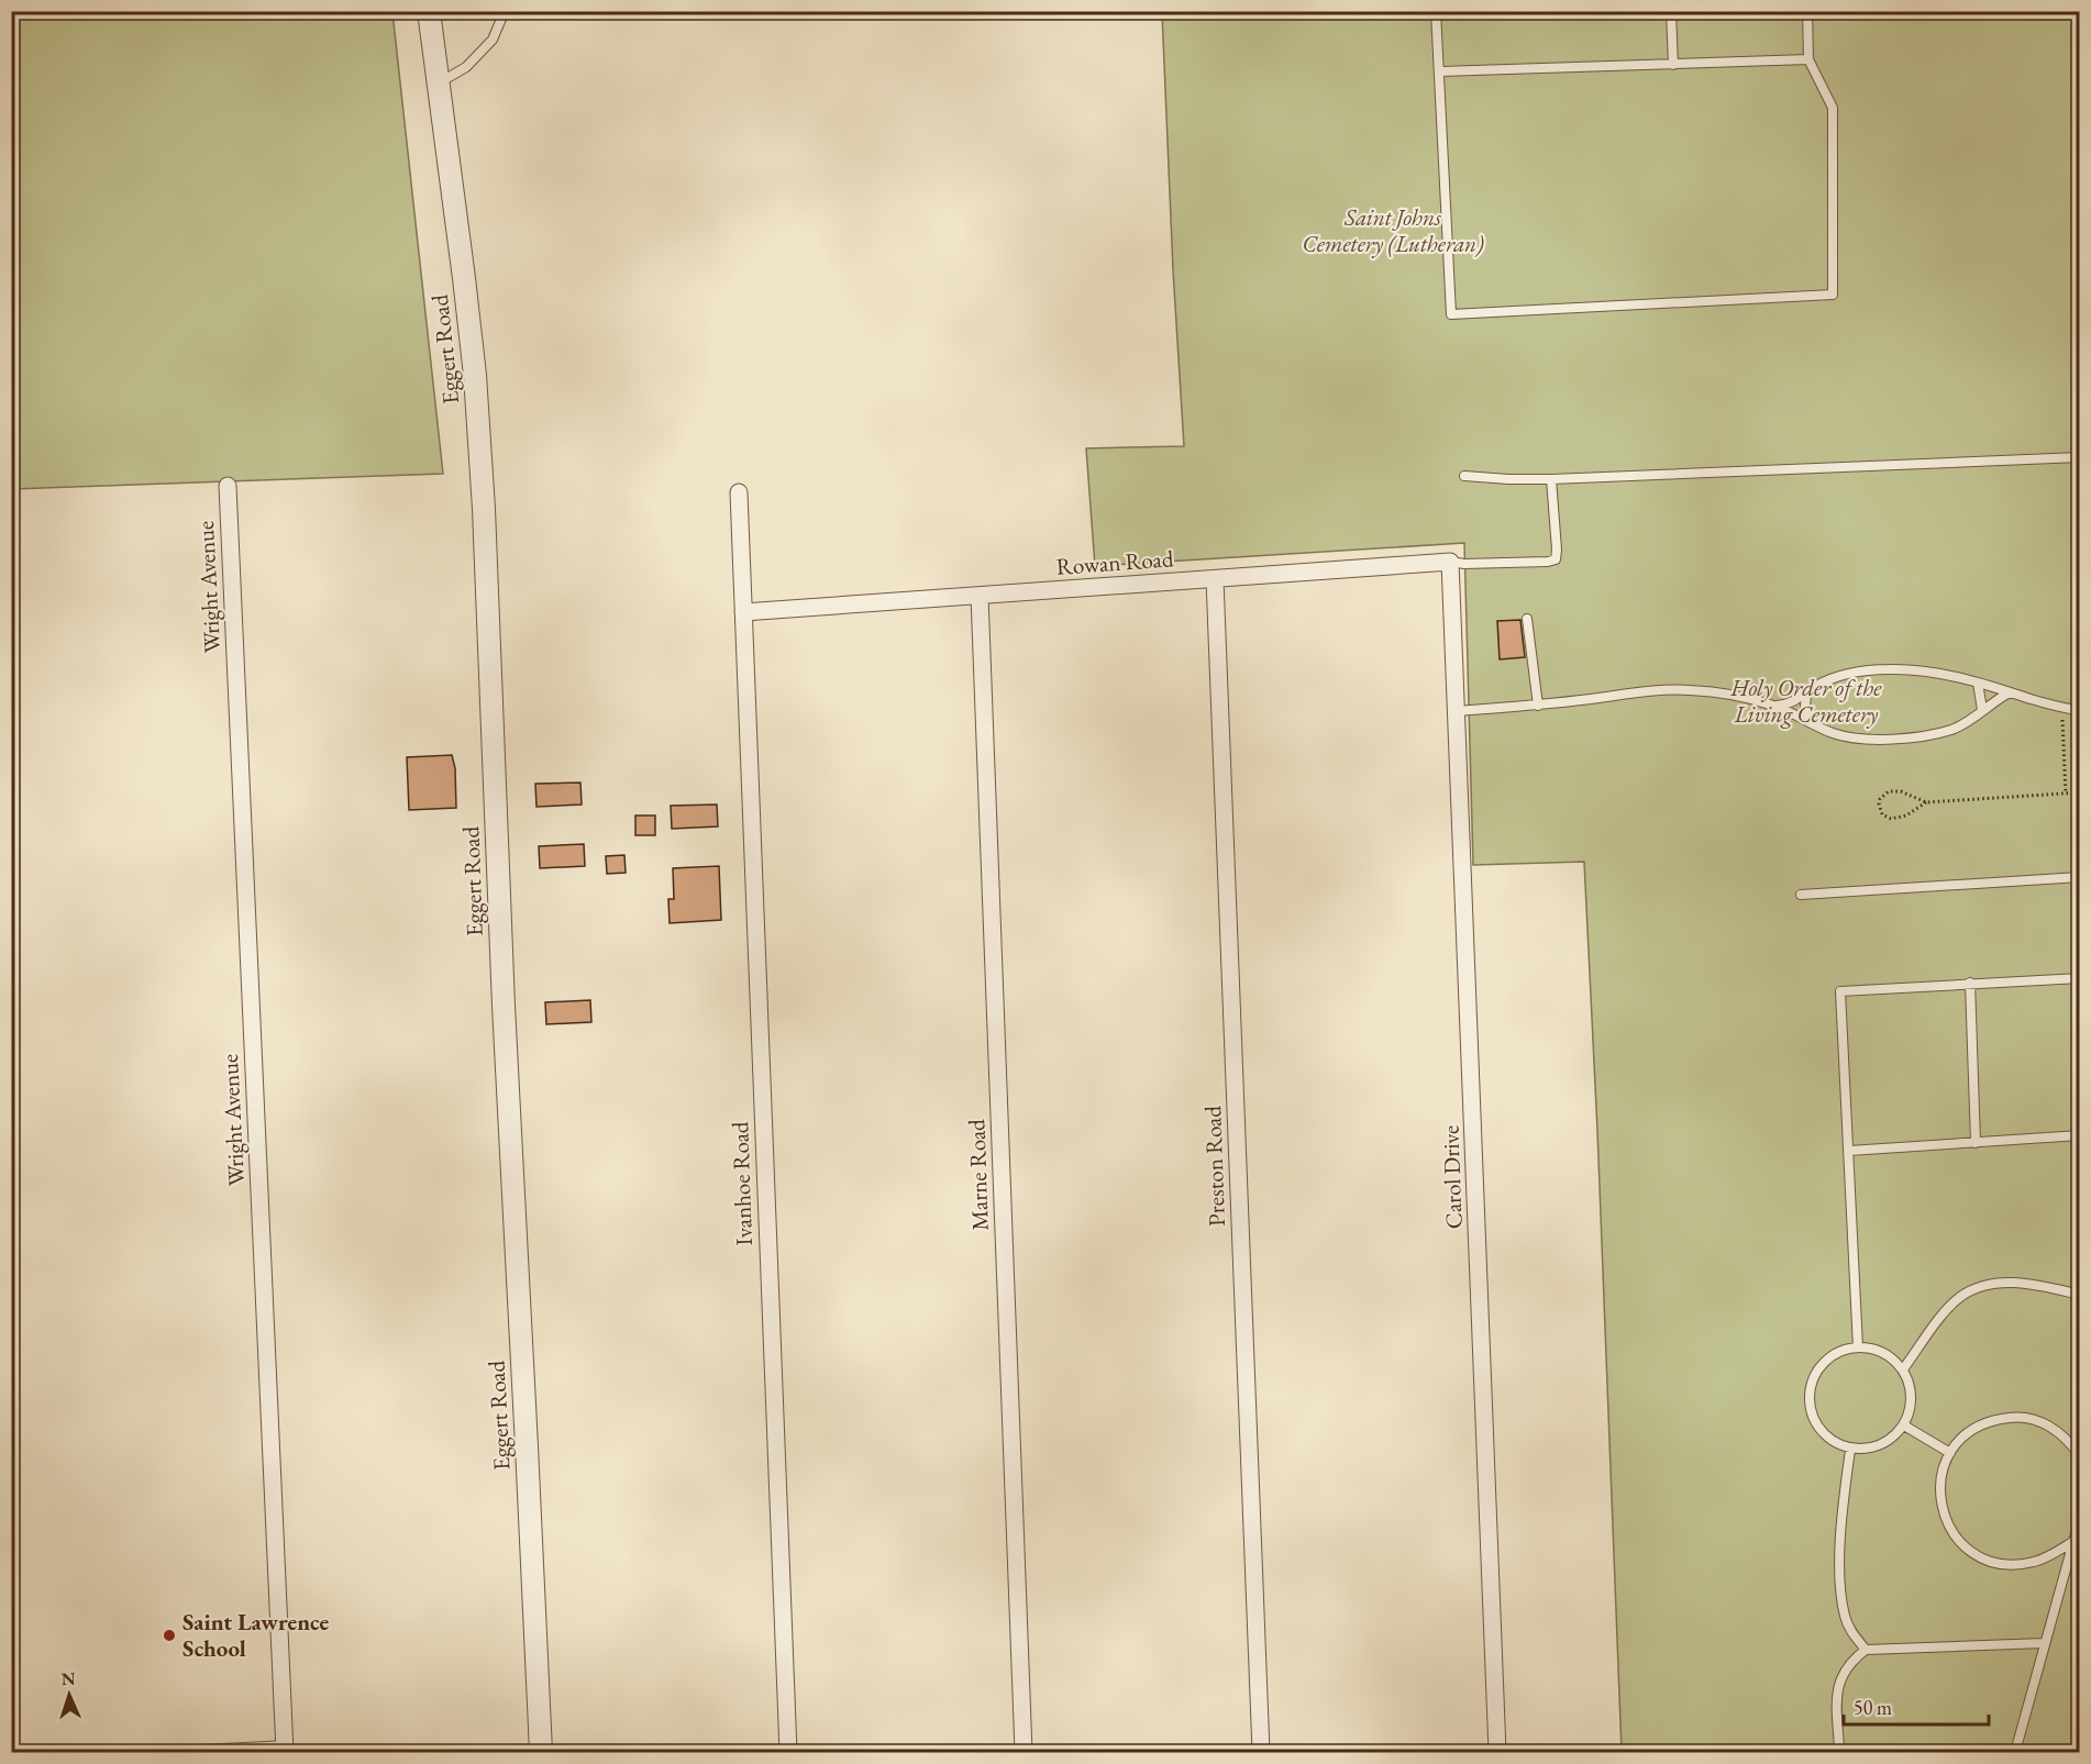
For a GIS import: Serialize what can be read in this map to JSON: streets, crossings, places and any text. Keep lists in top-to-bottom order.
{
  "streets": {
    "street": [
      "Eggert Road",
      "Rowan Road",
      "Wright Avenue",
      "Preston Road",
      "Marne Road",
      "Carol Drive",
      "Ivanhoe Road"
    ]
  },
  "crossings": [
    ["Rowan Road", "Preston Road"],
    ["Rowan Road", "Marne Road"],
    ["Rowan Road", "Carol Drive"],
    ["Rowan Road", "Ivanhoe Road"]
  ],
  "parks": ["Saint Johns Cemetery (Lutheran)", "Holy Order of the Living Cemetery"],
  "places": ["Saint Lawrence School"],
  "scale_bar": "50 m",
  "north": "top"
}
